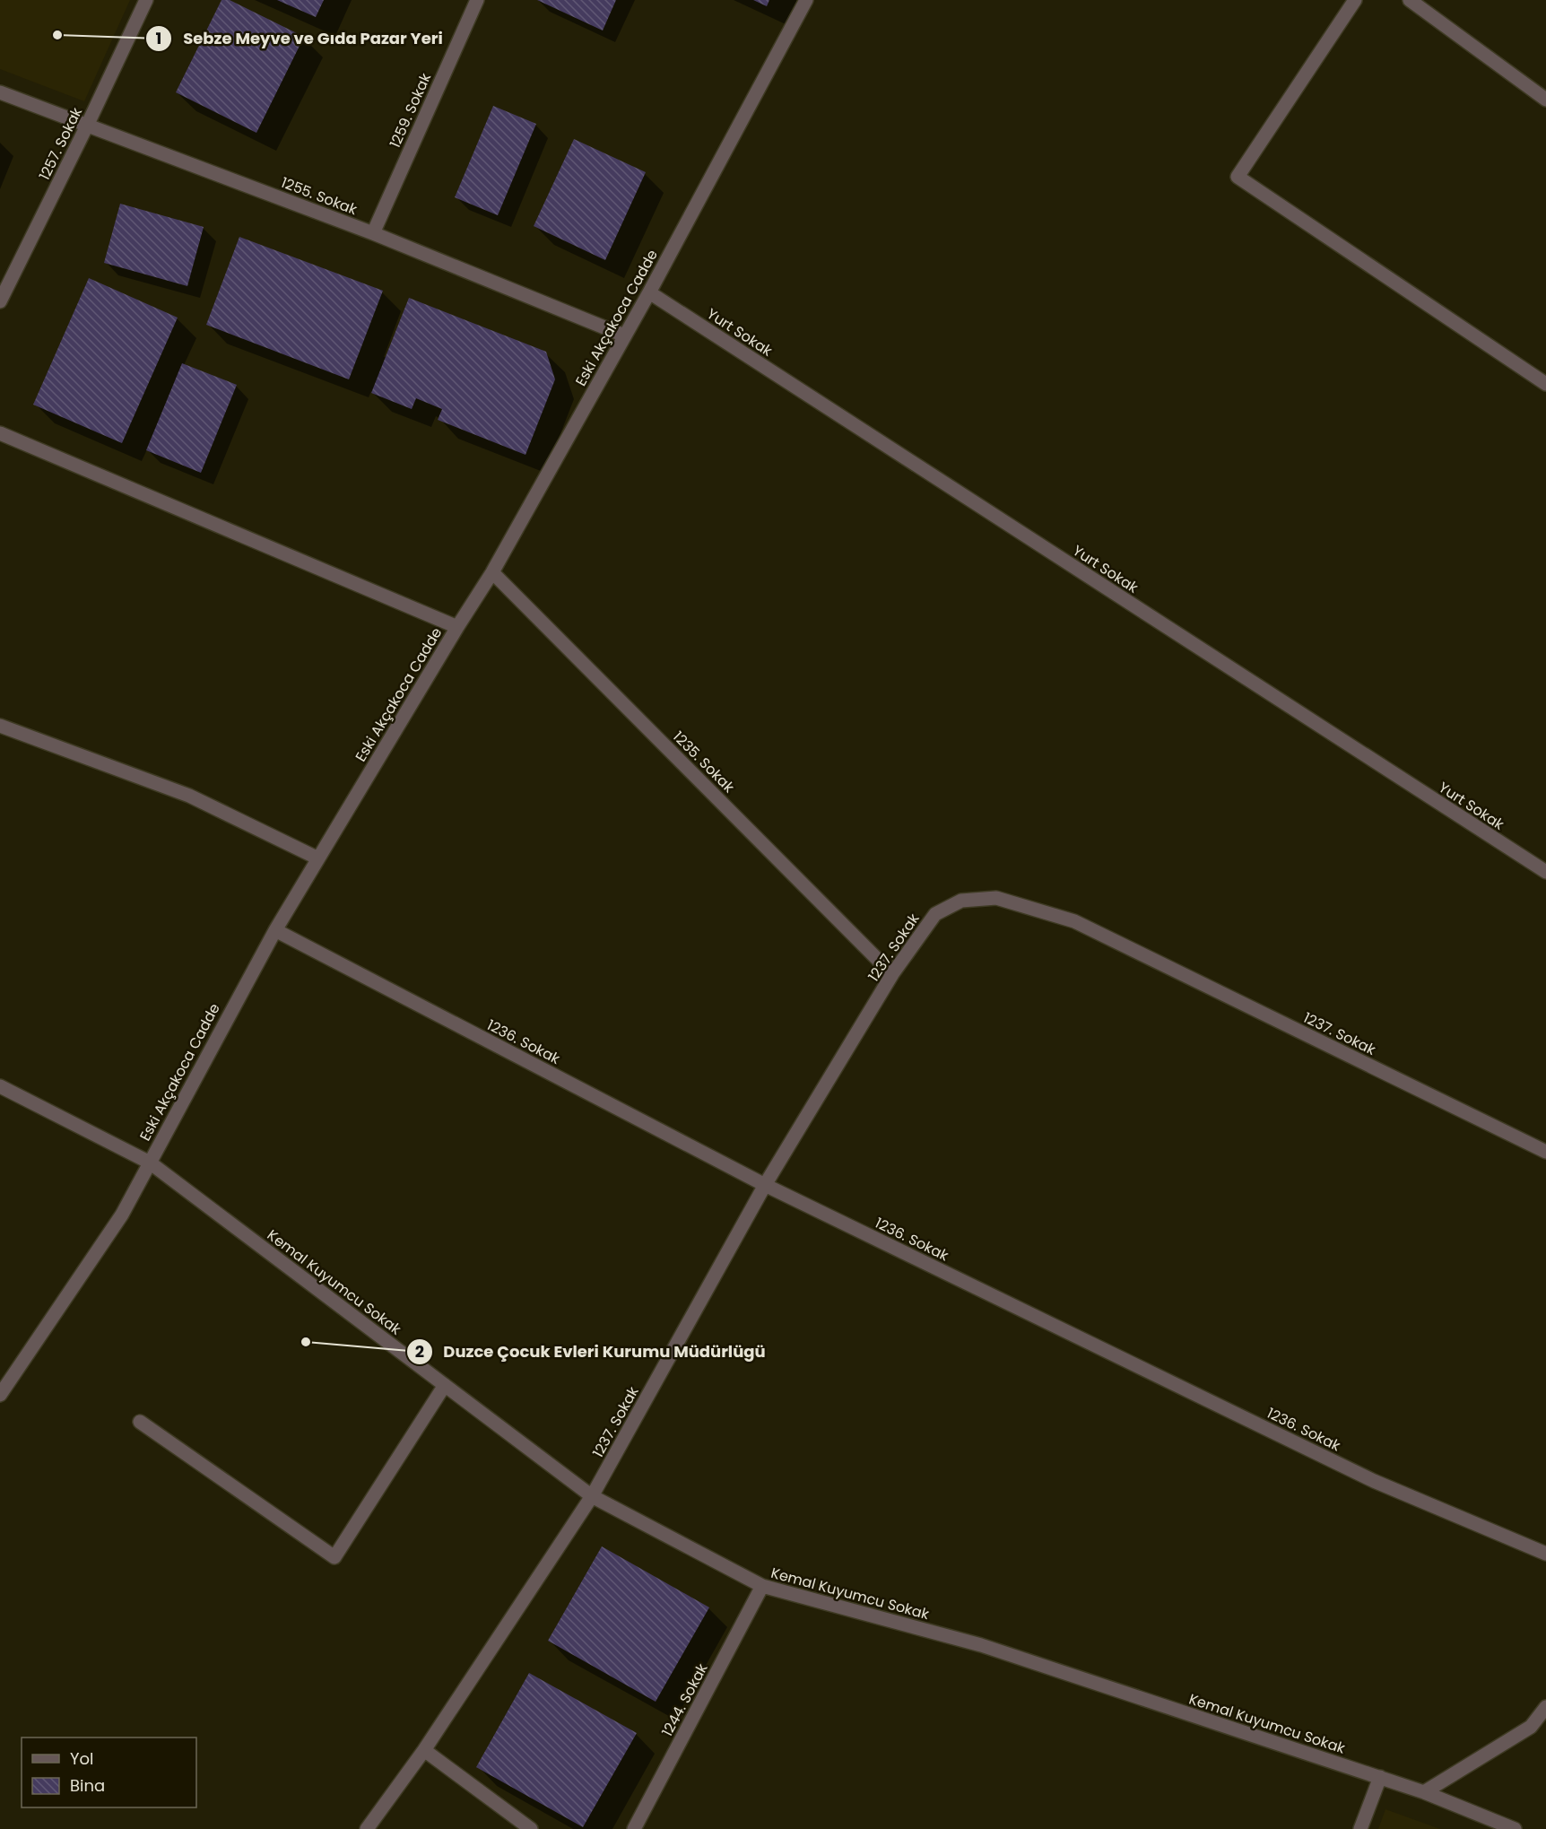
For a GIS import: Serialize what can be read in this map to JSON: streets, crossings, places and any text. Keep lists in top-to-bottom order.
{
  "streets": {
    "street": [
      "1259. Sokak",
      "1257. Sokak",
      "1255. Sokak",
      "Eski Akçakoca Cadde",
      "Yurt Sokak",
      "1235. Sokak",
      "1237. Sokak",
      "1236. Sokak",
      "Kemal Kuyumcu Sokak",
      "1244. Sokak"
    ]
  },
  "crossings": [
    ["1259. Sokak", "1255. Sokak"],
    ["1257. Sokak", "1255. Sokak"],
    ["1255. Sokak", "Eski Akçakoca Cadde"],
    ["Eski Akçakoca Cadde", "Yurt Sokak"],
    ["Eski Akçakoca Cadde", "1235. Sokak"],
    ["Eski Akçakoca Cadde", "1236. Sokak"],
    ["Eski Akçakoca Cadde", "Kemal Kuyumcu Sokak"],
    ["1235. Sokak", "1237. Sokak"],
    ["1237. Sokak", "1236. Sokak"],
    ["1237. Sokak", "Kemal Kuyumcu Sokak"],
    ["Kemal Kuyumcu Sokak", "1244. Sokak"]
  ],
  "places": ["Sebze Meyve ve Gıda Pazar Yeri", "Duzce Çocuk Evleri Kurumu Müdürlügü"],
  "legend": ["Yol", "Bina"]
}
